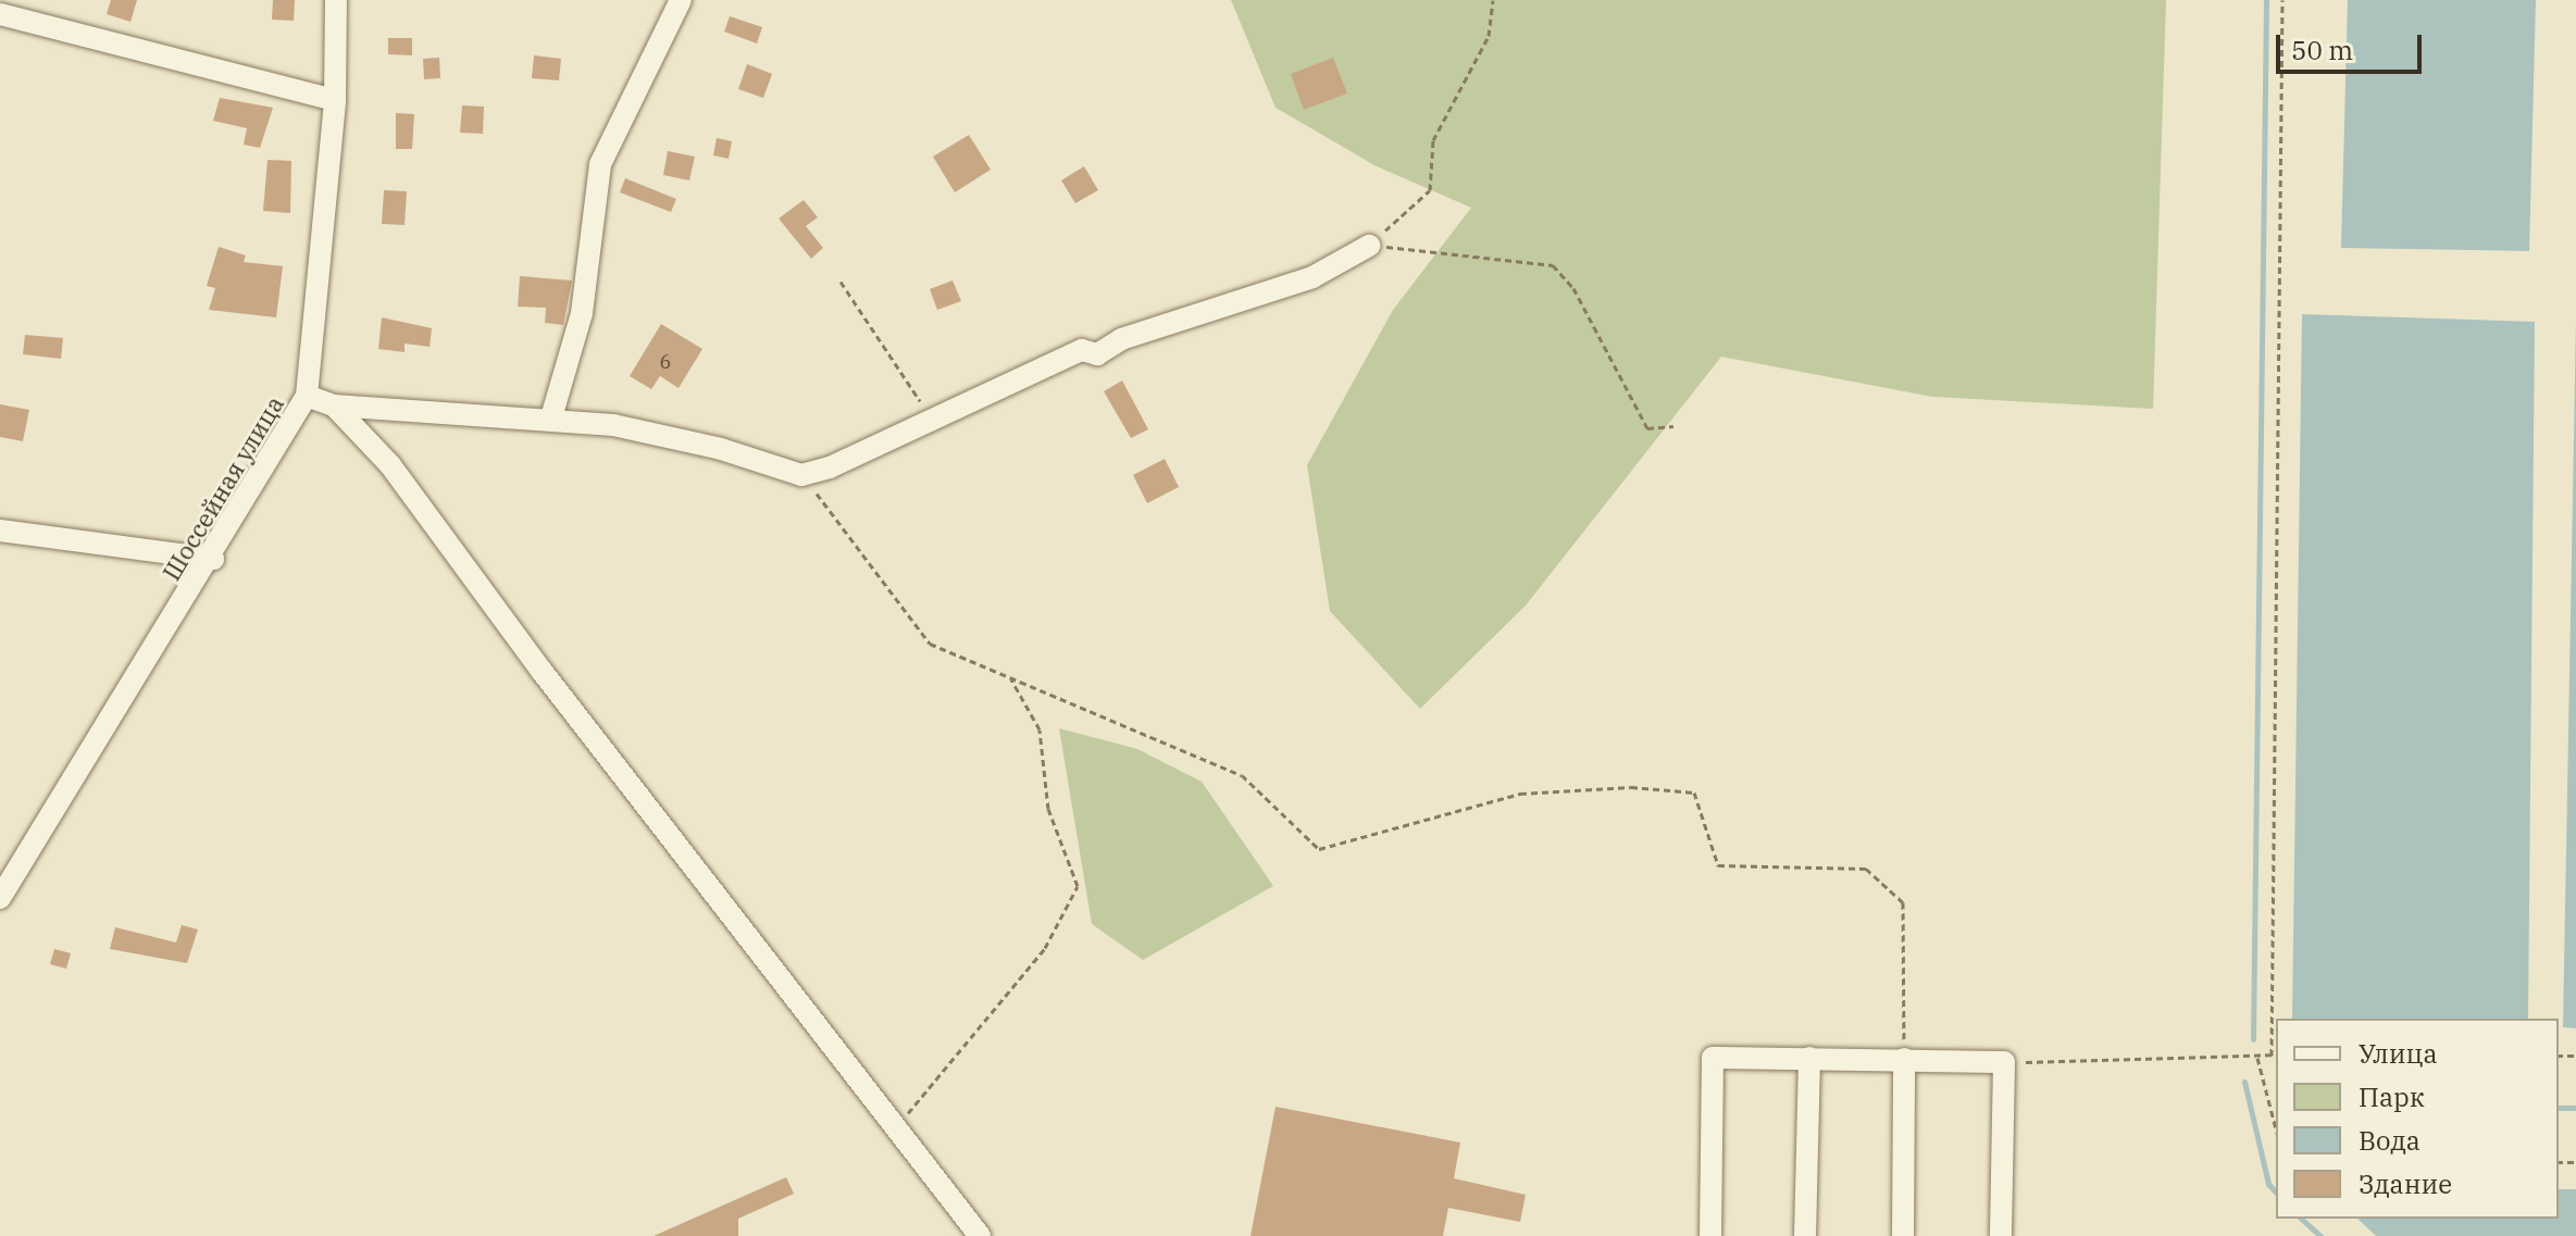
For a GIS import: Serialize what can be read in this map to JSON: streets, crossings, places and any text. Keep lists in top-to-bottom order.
{
  "streets": {
    "street": ["Шоссейная улица"]
  },
  "house_numbers": ["6"],
  "legend": [
    "Улица",
    "Парк",
    "Вода",
    "Здание"
  ],
  "scale_bar": "50 m"
}
